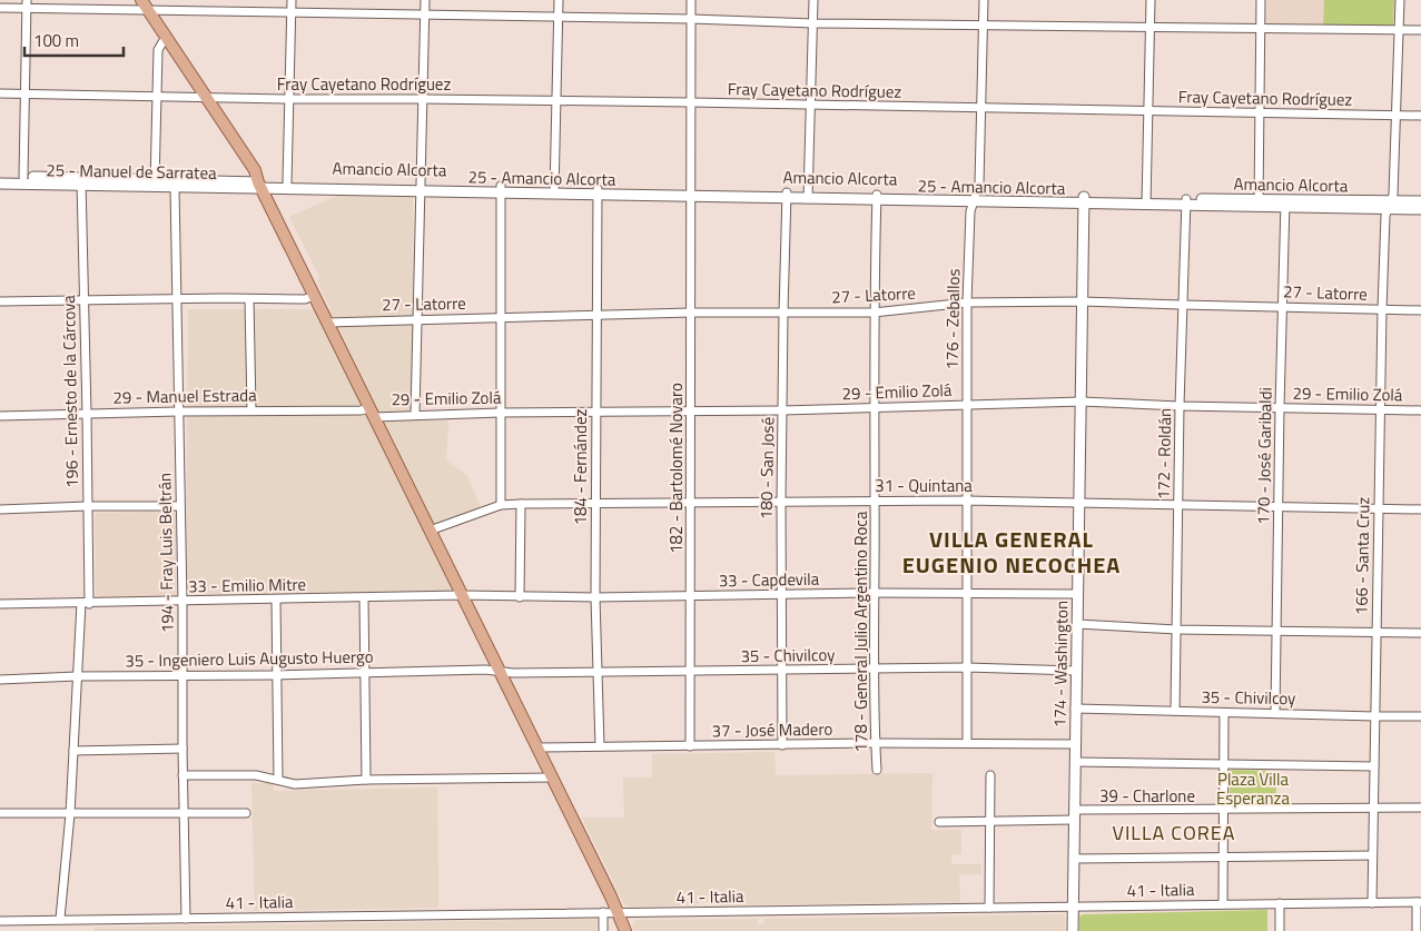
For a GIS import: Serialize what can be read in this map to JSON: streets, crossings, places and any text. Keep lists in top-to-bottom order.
{
  "streets": {
    "main road": [
      "Amancio Alcorta",
      "25 - Manuel de Sarratea",
      "25 - Amancio Alcorta",
      "174 - Washington"
    ],
    "street": [
      "Fray Cayetano Rodríguez",
      "27 - Latorre",
      "176 - Zeballos",
      "196 - Ernesto de la Cárcova",
      "29 - Emilio Zolá",
      "29 - Manuel Estrada",
      "172 - Roldán",
      "170 - José Garibaldi",
      "184 - Fernández",
      "182 - Bartolomé Novaro",
      "180 - San José",
      "31 - Quintana",
      "194 - Fray Luis Beltrán",
      "166 - Santa Cruz",
      "33 - Capdevila",
      "33 - Emilio Mitre",
      "178 - General Julio Argentino Roca",
      "35 - Chivilcoy",
      "35 - Ingeniero Luis Augusto Huergo",
      "37 - José Madero",
      "39 - Charlone",
      "41 - Italia"
    ]
  },
  "crossings": [
    ["Fray Cayetano Rodríguez", "176 - Zeballos"],
    ["Fray Cayetano Rodríguez", "182 - Bartolomé Novaro"],
    ["Fray Cayetano Rodríguez", "166 - Santa Cruz"],
    ["Amancio Alcorta", "25 - Manuel de Sarratea"],
    ["Amancio Alcorta", "25 - Amancio Alcorta"],
    ["Amancio Alcorta", "176 - Zeballos"],
    ["Amancio Alcorta", "172 - Roldán"],
    ["Amancio Alcorta", "170 - José Garibaldi"],
    ["Amancio Alcorta", "180 - San José"],
    ["Amancio Alcorta", "166 - Santa Cruz"],
    ["Amancio Alcorta", "178 - General Julio Argentino Roca"],
    ["Amancio Alcorta", "174 - Washington"],
    ["25 - Manuel de Sarratea", "25 - Amancio Alcorta"],
    ["25 - Manuel de Sarratea", "196 - Ernesto de la Cárcova"],
    ["25 - Manuel de Sarratea", "194 - Fray Luis Beltrán"],
    ["25 - Amancio Alcorta", "184 - Fernández"],
    ["25 - Amancio Alcorta", "182 - Bartolomé Novaro"],
    ["25 - Amancio Alcorta", "180 - San José"],
    ["27 - Latorre", "176 - Zeballos"],
    ["27 - Latorre", "172 - Roldán"],
    ["27 - Latorre", "170 - José Garibaldi"],
    ["27 - Latorre", "184 - Fernández"],
    ["27 - Latorre", "182 - Bartolomé Novaro"],
    ["27 - Latorre", "180 - San José"],
    ["27 - Latorre", "166 - Santa Cruz"],
    ["27 - Latorre", "178 - General Julio Argentino Roca"],
    ["27 - Latorre", "174 - Washington"],
    ["176 - Zeballos", "29 - Emilio Zolá"],
    ["176 - Zeballos", "31 - Quintana"],
    ["176 - Zeballos", "33 - Capdevila"],
    ["176 - Zeballos", "35 - Chivilcoy"],
    ["176 - Zeballos", "37 - José Madero"],
    ["196 - Ernesto de la Cárcova", "29 - Manuel Estrada"],
    ["196 - Ernesto de la Cárcova", "33 - Emilio Mitre"],
    ["196 - Ernesto de la Cárcova", "35 - Ingeniero Luis Augusto Huergo"],
    ["196 - Ernesto de la Cárcova", "41 - Italia"],
    ["29 - Emilio Zolá", "29 - Manuel Estrada"],
    ["29 - Emilio Zolá", "172 - Roldán"],
    ["29 - Emilio Zolá", "170 - José Garibaldi"],
    ["29 - Emilio Zolá", "184 - Fernández"],
    ["29 - Emilio Zolá", "182 - Bartolomé Novaro"],
    ["29 - Emilio Zolá", "180 - San José"],
    ["29 - Emilio Zolá", "166 - Santa Cruz"],
    ["29 - Emilio Zolá", "178 - General Julio Argentino Roca"],
    ["29 - Emilio Zolá", "174 - Washington"],
    ["29 - Manuel Estrada", "194 - Fray Luis Beltrán"],
    ["172 - Roldán", "31 - Quintana"],
    ["172 - Roldán", "35 - Chivilcoy"],
    ["170 - José Garibaldi", "31 - Quintana"],
    ["170 - José Garibaldi", "35 - Chivilcoy"],
    ["184 - Fernández", "31 - Quintana"],
    ["184 - Fernández", "33 - Capdevila"],
    ["184 - Fernández", "35 - Chivilcoy"],
    ["184 - Fernández", "37 - José Madero"],
    ["182 - Bartolomé Novaro", "31 - Quintana"],
    ["182 - Bartolomé Novaro", "33 - Capdevila"],
    ["182 - Bartolomé Novaro", "35 - Chivilcoy"],
    ["182 - Bartolomé Novaro", "37 - José Madero"],
    ["180 - San José", "31 - Quintana"],
    ["180 - San José", "33 - Capdevila"],
    ["180 - San José", "35 - Chivilcoy"],
    ["180 - San José", "37 - José Madero"],
    ["31 - Quintana", "166 - Santa Cruz"],
    ["31 - Quintana", "178 - General Julio Argentino Roca"],
    ["31 - Quintana", "174 - Washington"],
    ["194 - Fray Luis Beltrán", "33 - Emilio Mitre"],
    ["194 - Fray Luis Beltrán", "35 - Ingeniero Luis Augusto Huergo"],
    ["194 - Fray Luis Beltrán", "41 - Italia"],
    ["166 - Santa Cruz", "35 - Chivilcoy"],
    ["166 - Santa Cruz", "39 - Charlone"],
    ["166 - Santa Cruz", "41 - Italia"],
    ["33 - Capdevila", "33 - Emilio Mitre"],
    ["33 - Capdevila", "178 - General Julio Argentino Roca"],
    ["33 - Capdevila", "174 - Washington"],
    ["178 - General Julio Argentino Roca", "35 - Chivilcoy"],
    ["178 - General Julio Argentino Roca", "37 - José Madero"],
    ["35 - Chivilcoy", "35 - Ingeniero Luis Augusto Huergo"],
    ["35 - Chivilcoy", "174 - Washington"],
    ["174 - Washington", "37 - José Madero"],
    ["174 - Washington", "39 - Charlone"],
    ["174 - Washington", "41 - Italia"]
  ],
  "districts": ["VILLA GENERAL EUGENIO NECOCHEA", "VILLA COREA"],
  "parks": ["Plaza Villa Esperanza"],
  "scale_bar": "100 m"
}
